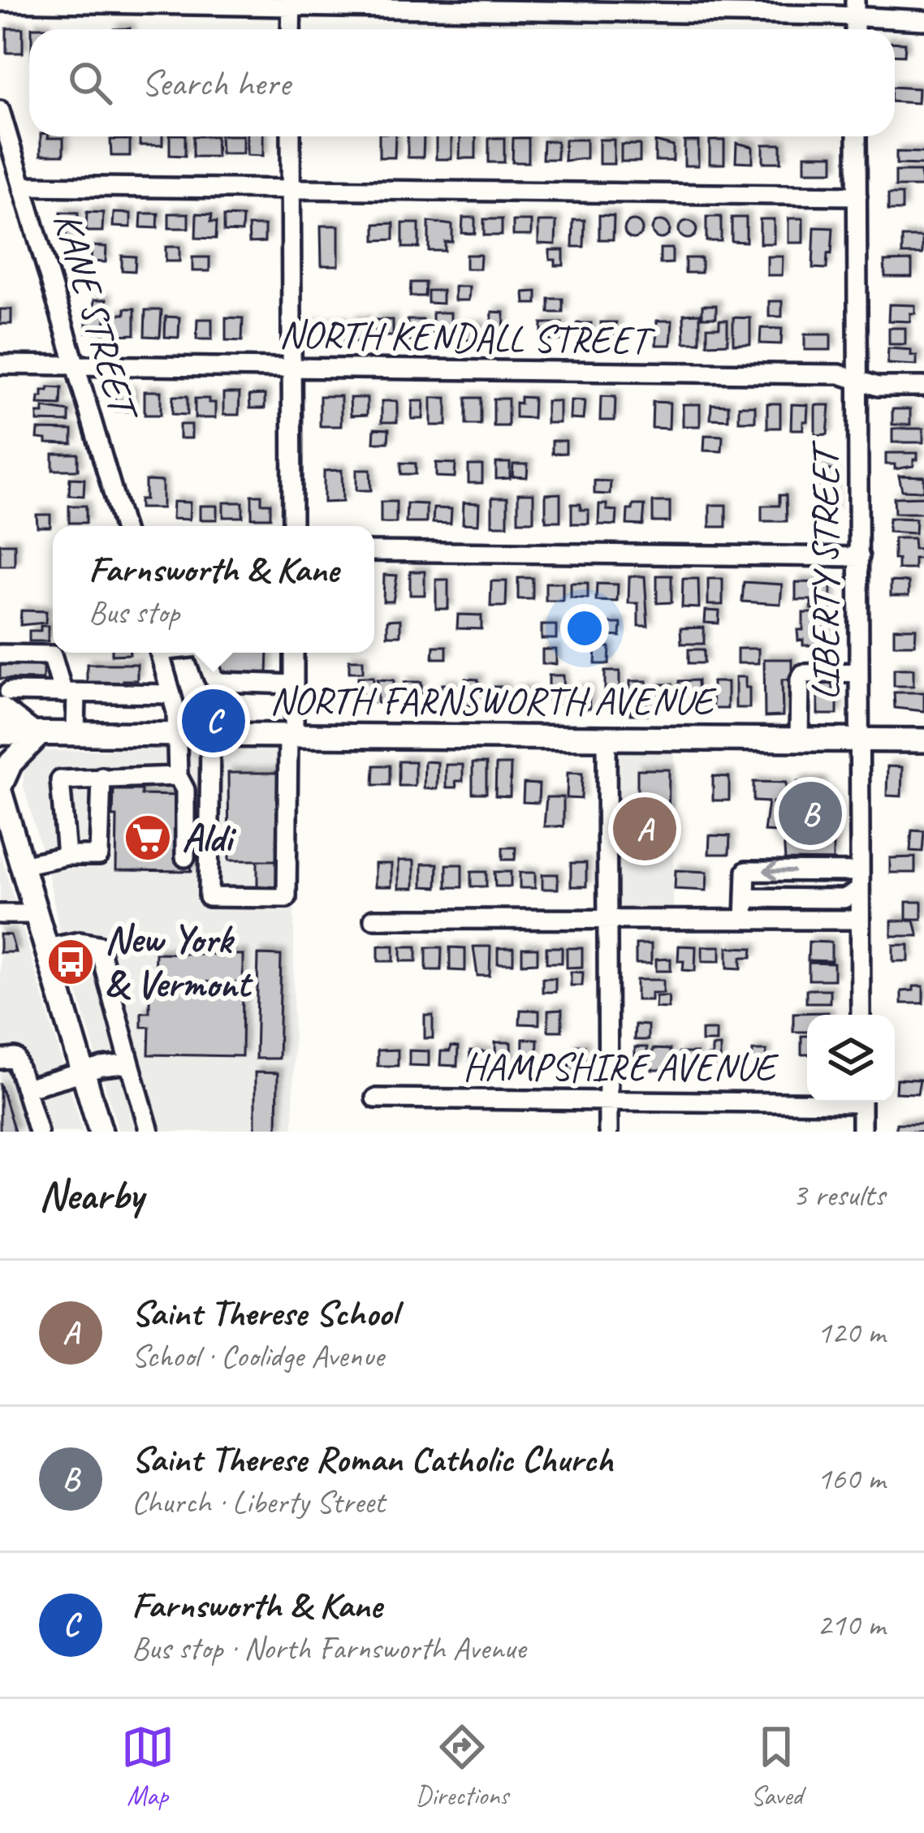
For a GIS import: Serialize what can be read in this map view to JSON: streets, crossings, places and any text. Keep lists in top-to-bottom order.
{
  "streets": {
    "main road": ["NORTH FARNSWORTH AVENUE"],
    "street": [
      "KANE STREET",
      "NORTH KENDALL STREET",
      "LIBERTY STREET",
      "HAMPSHIRE AVENUE"
    ]
  },
  "crossings": [
    ["KANE STREET", "NORTH KENDALL STREET"],
    ["NORTH KENDALL STREET", "LIBERTY STREET"],
    ["LIBERTY STREET", "NORTH FARNSWORTH AVENUE"]
  ],
  "places": {
    "supermarket": ["Aldi"],
    "bus stop": ["New York & Vermont"]
  },
  "page": {
    "search": "Search here",
    "popup": ["Farnsworth & Kane", "Bus stop"],
    "pins": ["C", "B", "A"],
    "heading": ["Nearby", "3 results"],
    "list": [
      {
        "mark": "A",
        "name": "Saint Therese School",
        "note": "School · Coolidge Avenue",
        "value": "120 m"
      },
      {
        "mark": "B",
        "name": "Saint Therese Roman Catholic Church",
        "note": "Church · Liberty Street",
        "value": "160 m"
      },
      {
        "mark": "C",
        "name": "Farnsworth & Kane",
        "note": "Bus stop · North Farnsworth Avenue",
        "value": "210 m"
      }
    ],
    "nav": ["Map", "Directions", "Saved"]
  }
}
